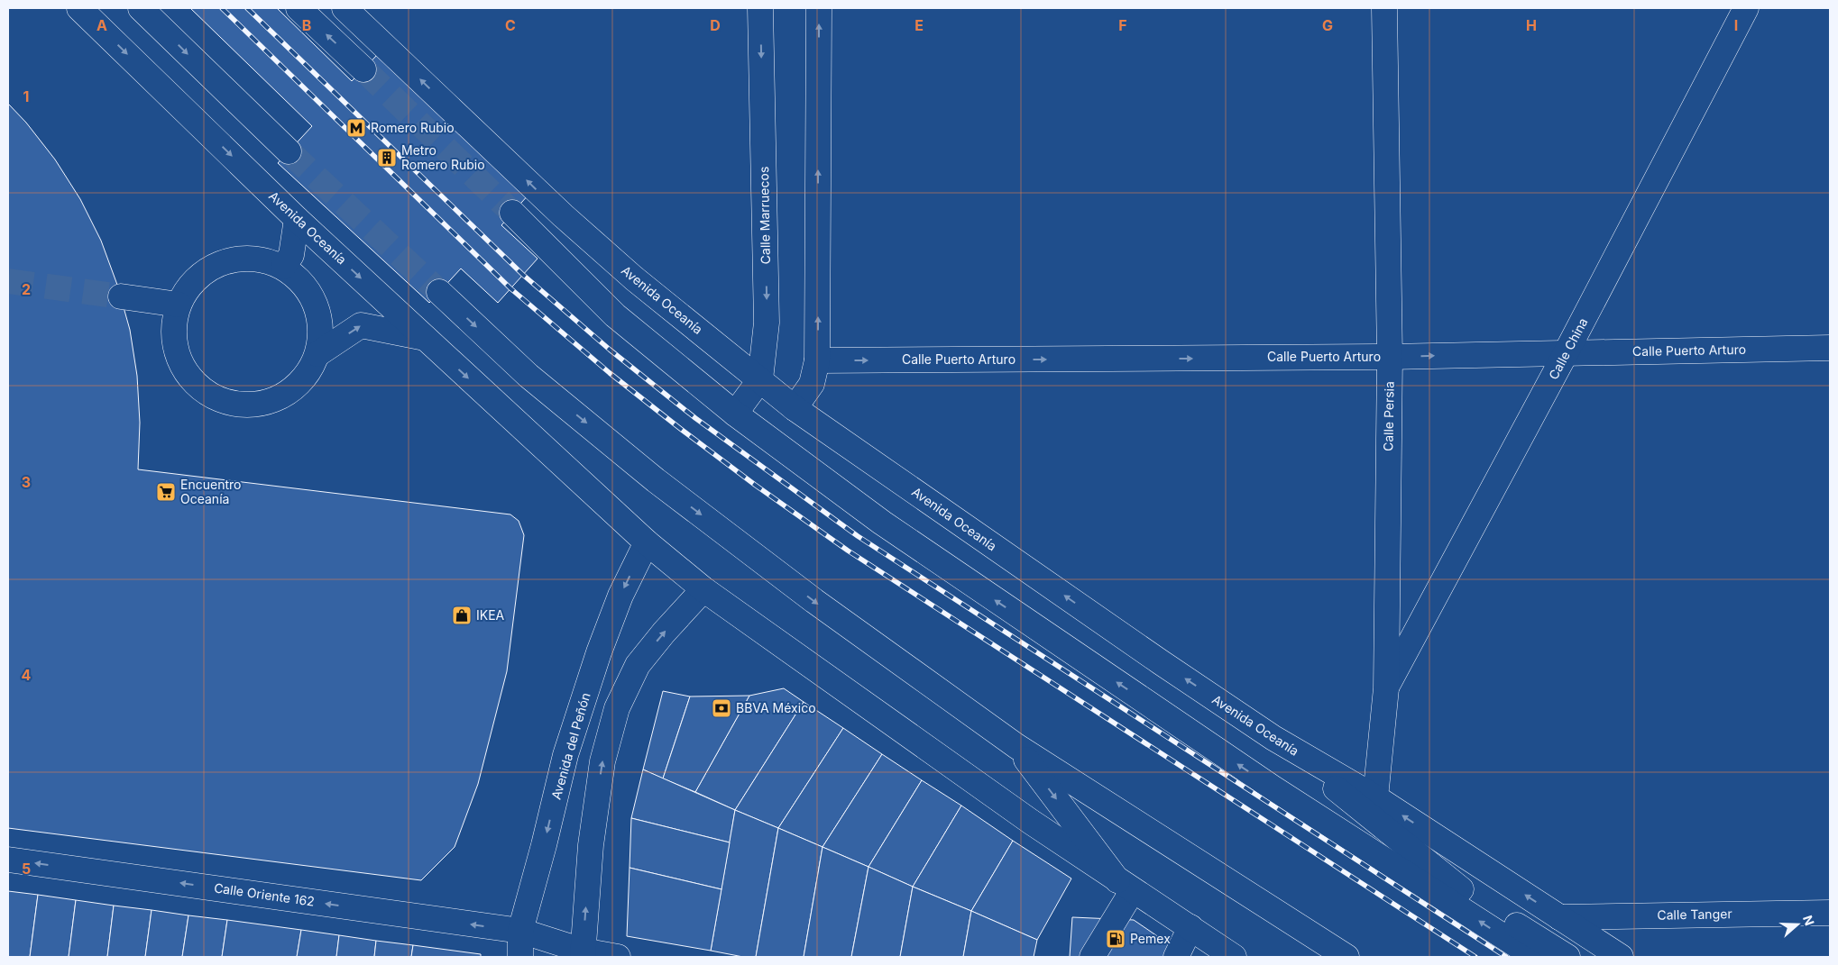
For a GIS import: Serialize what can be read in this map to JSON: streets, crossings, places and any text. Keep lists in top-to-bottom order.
{
  "streets": {
    "main road": [
      "Calle Marruecos",
      "Avenida Oceanía",
      "Calle China",
      "Calle Puerto Arturo",
      "Calle Persia",
      "Avenida del Peñón",
      "Calle Oriente 162",
      "Calle Tanger"
    ]
  },
  "crossings": [
    ["Calle Marruecos", "Avenida Oceanía"],
    ["Avenida Oceanía", "Calle Persia"],
    ["Avenida Oceanía", "Avenida del Peñón"],
    ["Avenida Oceanía", "Calle Tanger"],
    ["Calle China", "Calle Puerto Arturo"],
    ["Calle China", "Calle Persia"],
    ["Calle Puerto Arturo", "Calle Persia"],
    ["Avenida del Peñón", "Calle Oriente 162"]
  ],
  "one_way": ["Calle Puerto Arturo", "Calle Oriente 162"],
  "places": {
    "metro station": ["Romero Rubio"],
    "building": ["Metro Romero Rubio"],
    "supermarket": ["Encuentro Oceanía"],
    "shop": ["IKEA"],
    "bank": ["BBVA México"],
    "fuel station": ["Pemex"]
  },
  "north": "right",
  "grid": {
    "columns": [
      "A",
      "B",
      "C",
      "D",
      "E",
      "F",
      "G",
      "H",
      "I"
    ],
    "rows": [
      "1",
      "2",
      "3",
      "4",
      "5"
    ]
  }
}
